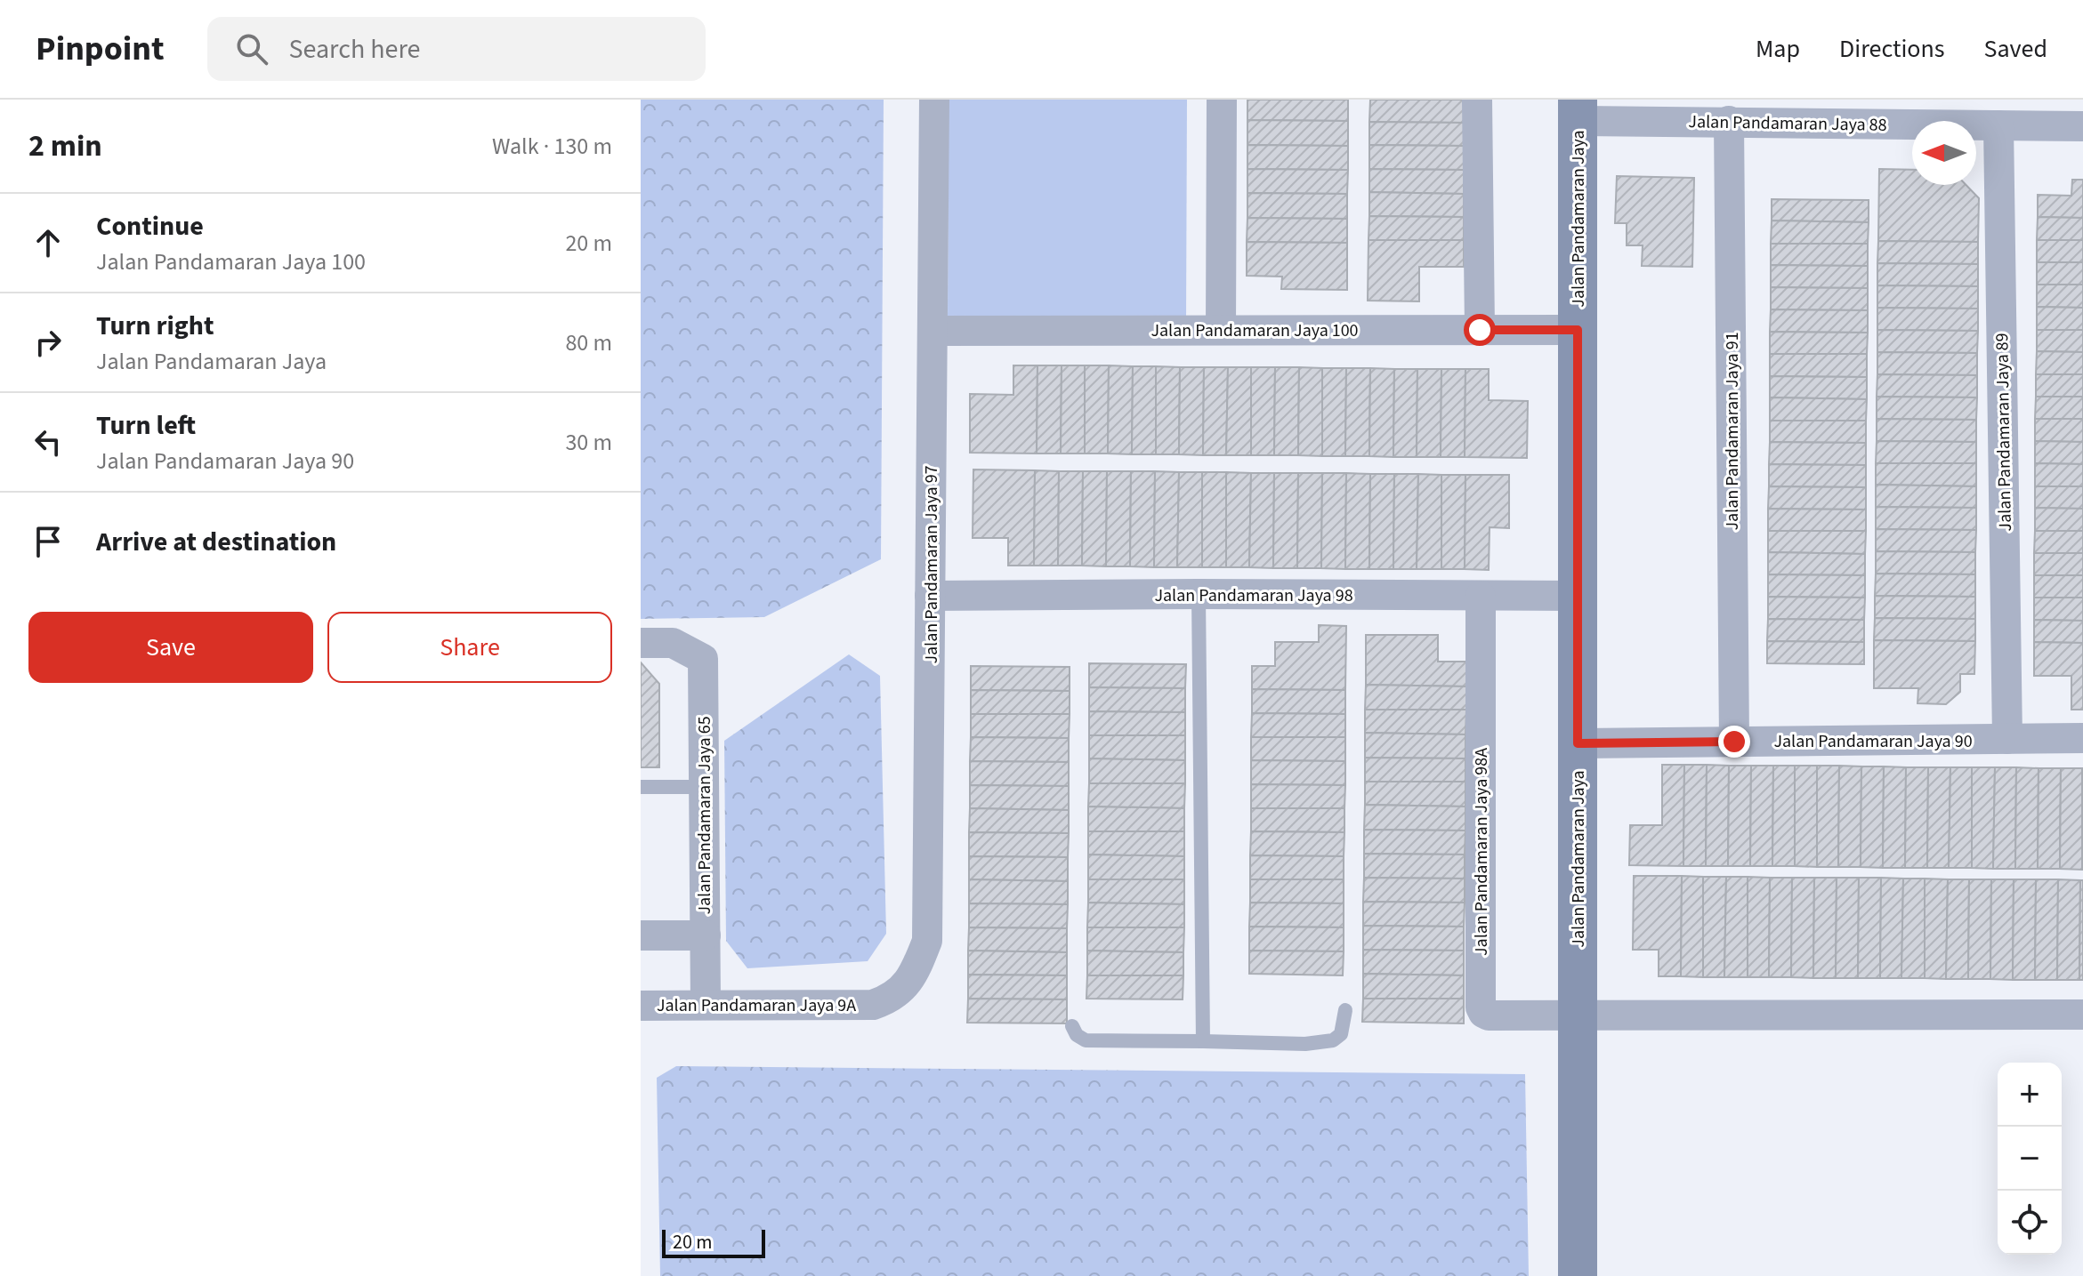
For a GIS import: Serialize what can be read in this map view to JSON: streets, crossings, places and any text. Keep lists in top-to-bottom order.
{
  "streets": {
    "main road": ["Jalan Pandamaran Jaya"],
    "street": [
      "Jalan Pandamaran Jaya 88",
      "Jalan Pandamaran Jaya 100",
      "Jalan Pandamaran Jaya 91",
      "Jalan Pandamaran Jaya 89",
      "Jalan Pandamaran Jaya 97",
      "Jalan Pandamaran Jaya 98",
      "Jalan Pandamaran Jaya 90",
      "Jalan Pandamaran Jaya 65",
      "Jalan Pandamaran Jaya 98A",
      "Jalan Pandamaran Jaya 9A"
    ]
  },
  "crossings": [
    ["Jalan Pandamaran Jaya 88", "Jalan Pandamaran Jaya"],
    ["Jalan Pandamaran Jaya 88", "Jalan Pandamaran Jaya 91"],
    ["Jalan Pandamaran Jaya 88", "Jalan Pandamaran Jaya 89"],
    ["Jalan Pandamaran Jaya", "Jalan Pandamaran Jaya 100"],
    ["Jalan Pandamaran Jaya", "Jalan Pandamaran Jaya 98"],
    ["Jalan Pandamaran Jaya", "Jalan Pandamaran Jaya 90"],
    ["Jalan Pandamaran Jaya", "Jalan Pandamaran Jaya 98A"],
    ["Jalan Pandamaran Jaya 100", "Jalan Pandamaran Jaya 97"],
    ["Jalan Pandamaran Jaya 91", "Jalan Pandamaran Jaya 90"],
    ["Jalan Pandamaran Jaya 89", "Jalan Pandamaran Jaya 90"],
    ["Jalan Pandamaran Jaya 97", "Jalan Pandamaran Jaya 98"],
    ["Jalan Pandamaran Jaya 97", "Jalan Pandamaran Jaya 9A"],
    ["Jalan Pandamaran Jaya 98", "Jalan Pandamaran Jaya 98A"],
    ["Jalan Pandamaran Jaya 65", "Jalan Pandamaran Jaya 9A"]
  ],
  "scale_bar": "20 m",
  "north": "left",
  "page": {
    "header": "Pinpoint",
    "search": "Search here",
    "nav": ["Map", "Directions", "Saved"],
    "heading": ["2 min", "Walk · 130 m"],
    "list": [
      ["Continue", "Jalan Pandamaran Jaya 100", "20 m"],
      ["Turn right", "Jalan Pandamaran Jaya", "80 m"],
      ["Turn left", "Jalan Pandamaran Jaya 90", "30 m"],
      "Arrive at destination"
    ],
    "buttons": ["Save", "Share"],
    "map_buttons": ["+", "−"],
    "scale": "20 m"
  }
}
